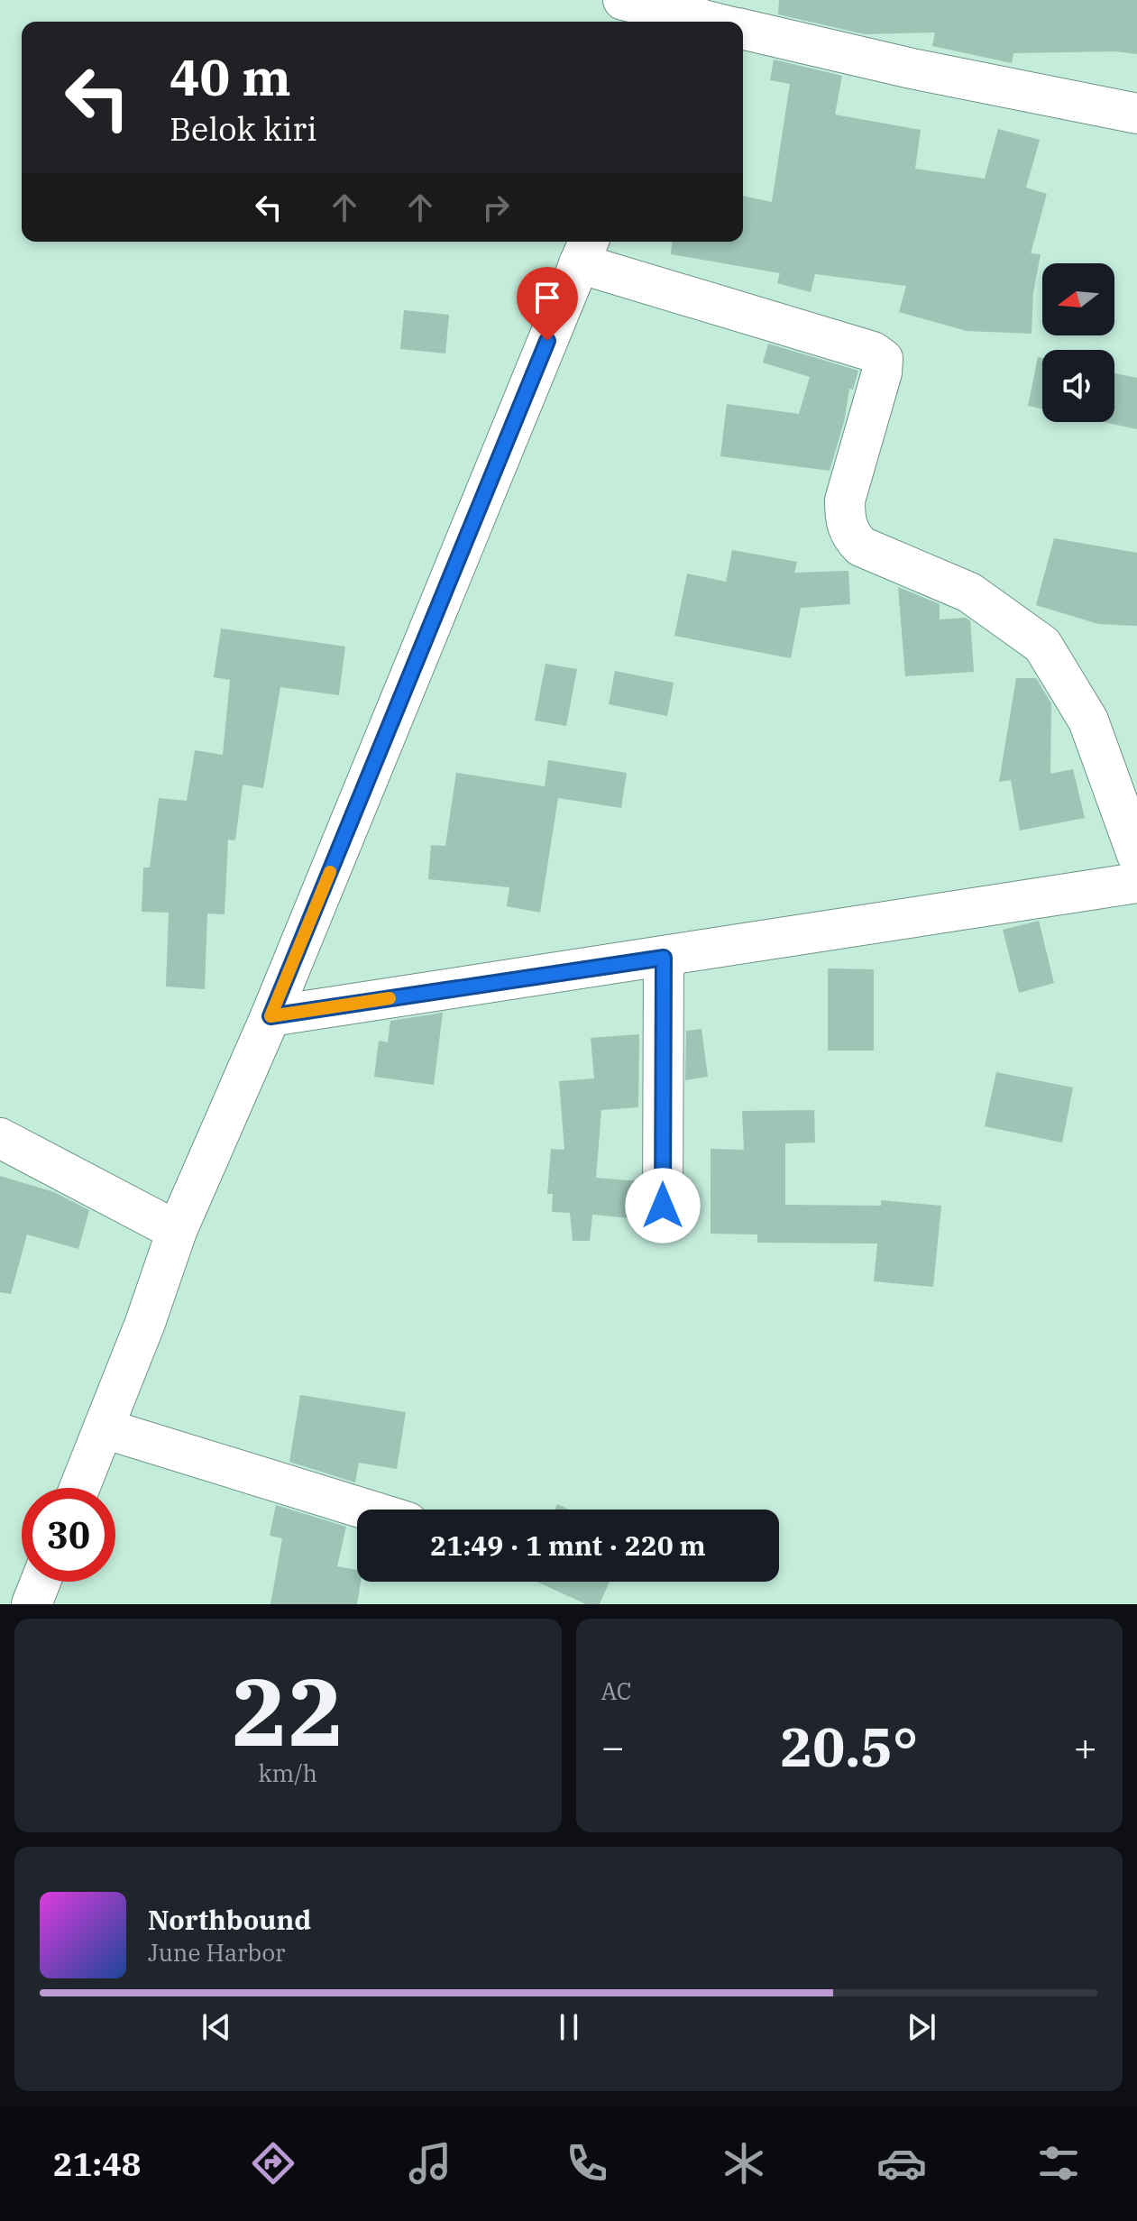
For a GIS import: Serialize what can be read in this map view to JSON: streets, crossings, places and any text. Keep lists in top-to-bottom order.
{
  "north": "left",
  "page": {
    "turn": ["40 m", "Belok kiri"],
    "limit": "30",
    "trip": "21:49 · 1 mnt · 220 m",
    "tile": [
      ["22", "km/h"],
      "AC"
    ],
    "heat": ["−", "20.5°", "+"],
    "song": ["Northbound", "June Harbor"],
    "tabs": "21:48"
  }
}
